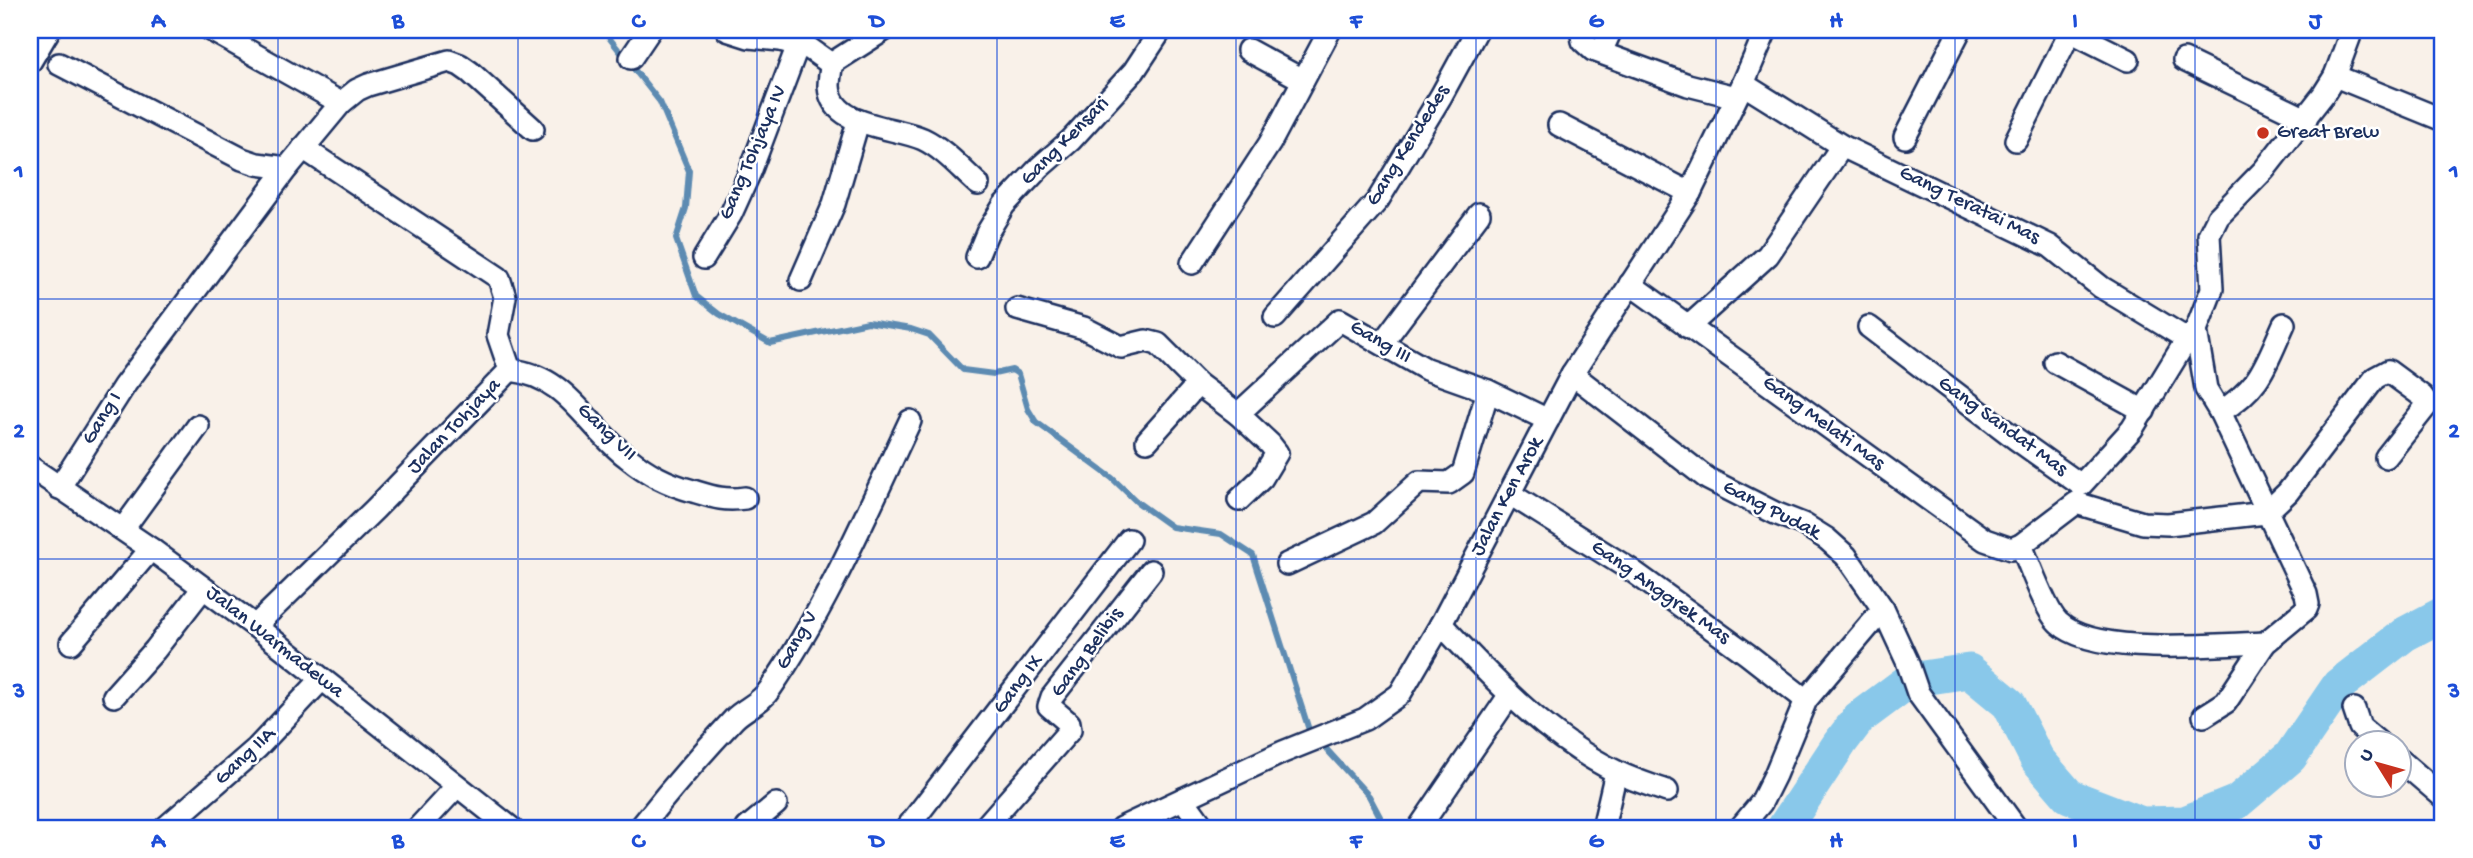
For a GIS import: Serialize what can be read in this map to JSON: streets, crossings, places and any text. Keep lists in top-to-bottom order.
{
  "streets": {
    "street": [
      "Gang Kensari",
      "Gang Kendedes",
      "Gang Tohjaya IV",
      "Gang Teratai Mas",
      "Gang III",
      "Gang I",
      "Gang Melati Mas",
      "Jalan Tohjaya",
      "Gang Sandat Mas",
      "Gang VII",
      "Jalan Ken Arok",
      "Gang Pudak",
      "Gang Anggrek Mas",
      "Gang V",
      "Jalan Warmadewa",
      "Gang Belibis",
      "Gang IX",
      "Gang IIA"
    ]
  },
  "crossings": [
    ["Gang Teratai Mas", "Gang Sandat Mas"],
    ["Gang Teratai Mas", "Jalan Ken Arok"],
    ["Gang III", "Jalan Ken Arok"],
    ["Gang I", "Jalan Tohjaya"],
    ["Gang I", "Jalan Warmadewa"],
    ["Gang Melati Mas", "Jalan Ken Arok"],
    ["Jalan Tohjaya", "Gang VII"],
    ["Jalan Tohjaya", "Jalan Warmadewa"],
    ["Jalan Ken Arok", "Gang Pudak"],
    ["Jalan Ken Arok", "Gang Anggrek Mas"],
    ["Jalan Warmadewa", "Gang IIA"]
  ],
  "places": ["Great Brew"],
  "north": "top left",
  "grid": {
    "columns": [
      "A",
      "B",
      "C",
      "D",
      "E",
      "F",
      "G",
      "H",
      "I",
      "J"
    ],
    "rows": ["1", "2", "3"]
  }
}
